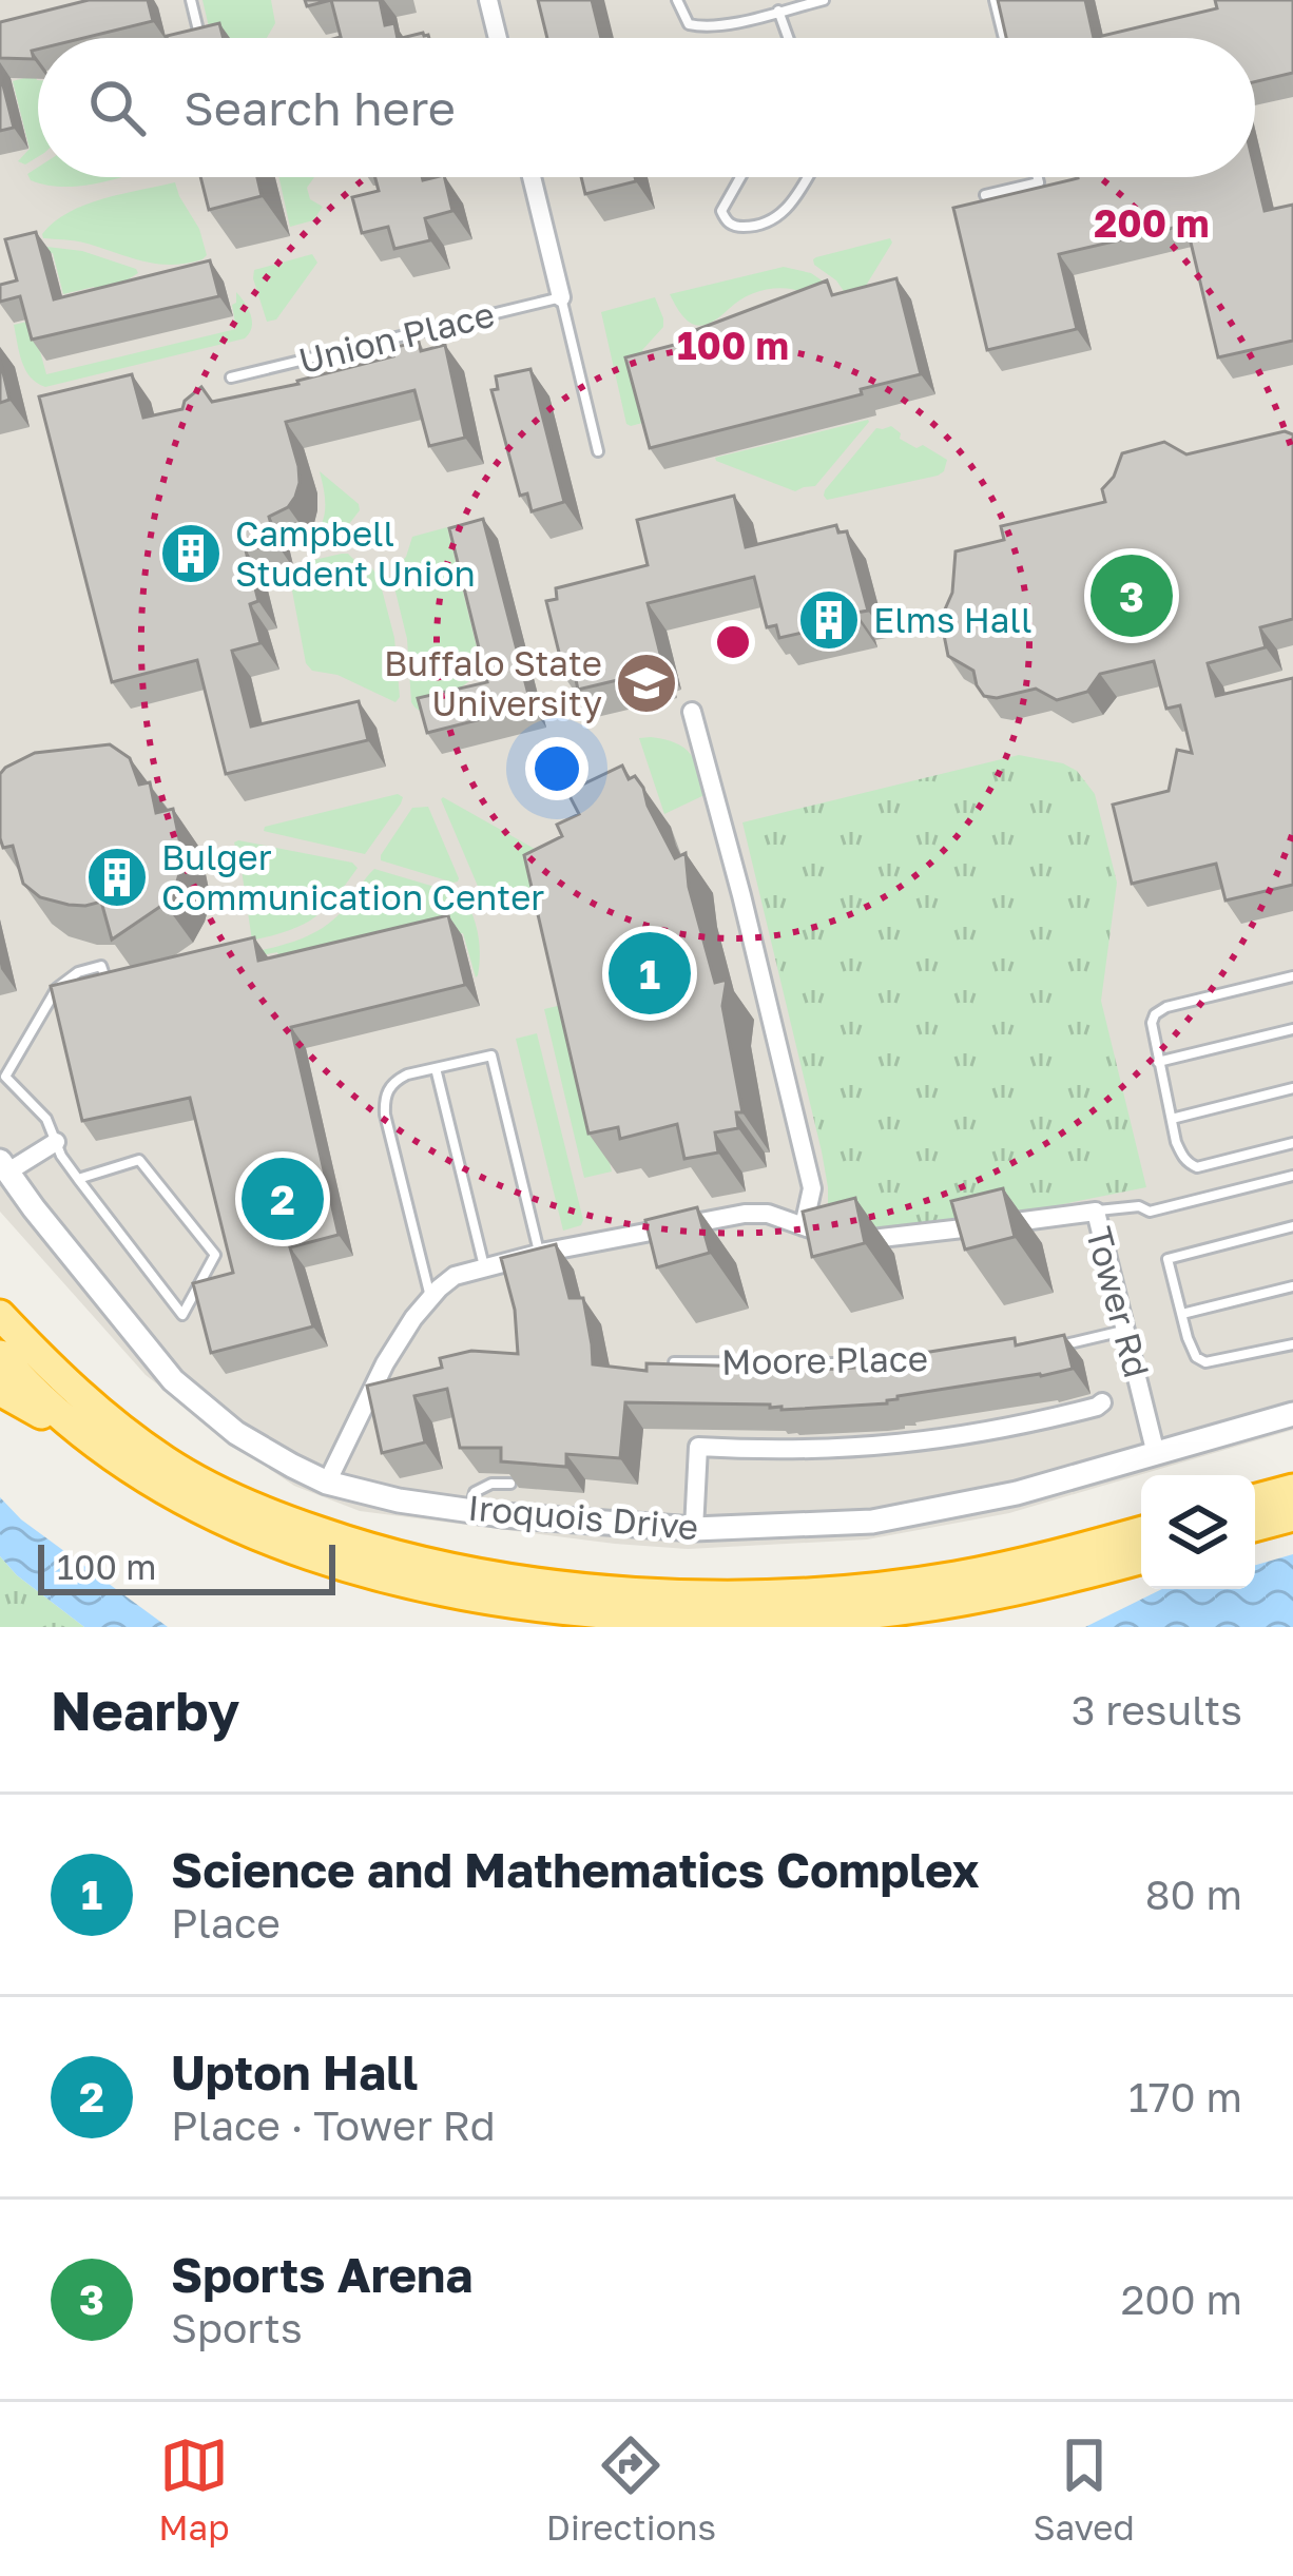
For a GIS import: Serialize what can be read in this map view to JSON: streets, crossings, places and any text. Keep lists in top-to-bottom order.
{
  "streets": {
    "street": ["Tower Rd", "Iroquois Drive"],
    "lane": ["Union Place", "Moore Place"]
  },
  "crossings": [
    ["Tower Rd", "Iroquois Drive"]
  ],
  "places": {
    "building": ["Campbell Student Union", "Elms Hall", "Bulger Communication Center"],
    "school or university": ["Buffalo State University"]
  },
  "scale_bar": "100 m",
  "page": {
    "search": "Search here",
    "pins": ["3", "1", "2"],
    "scale": "100 m",
    "heading": ["Nearby", "3 results"],
    "list": [
      {
        "mark": "1",
        "name": "Science and Mathematics Complex",
        "note": "Place",
        "value": "80 m"
      },
      {
        "mark": "2",
        "name": "Upton Hall",
        "note": "Place · Tower Rd",
        "value": "170 m"
      },
      {
        "mark": "3",
        "name": "Sports Arena",
        "note": "Sports",
        "value": "200 m"
      }
    ],
    "nav": ["Map", "Directions", "Saved"]
  },
  "rings": ["200 m", "100 m"]
}
